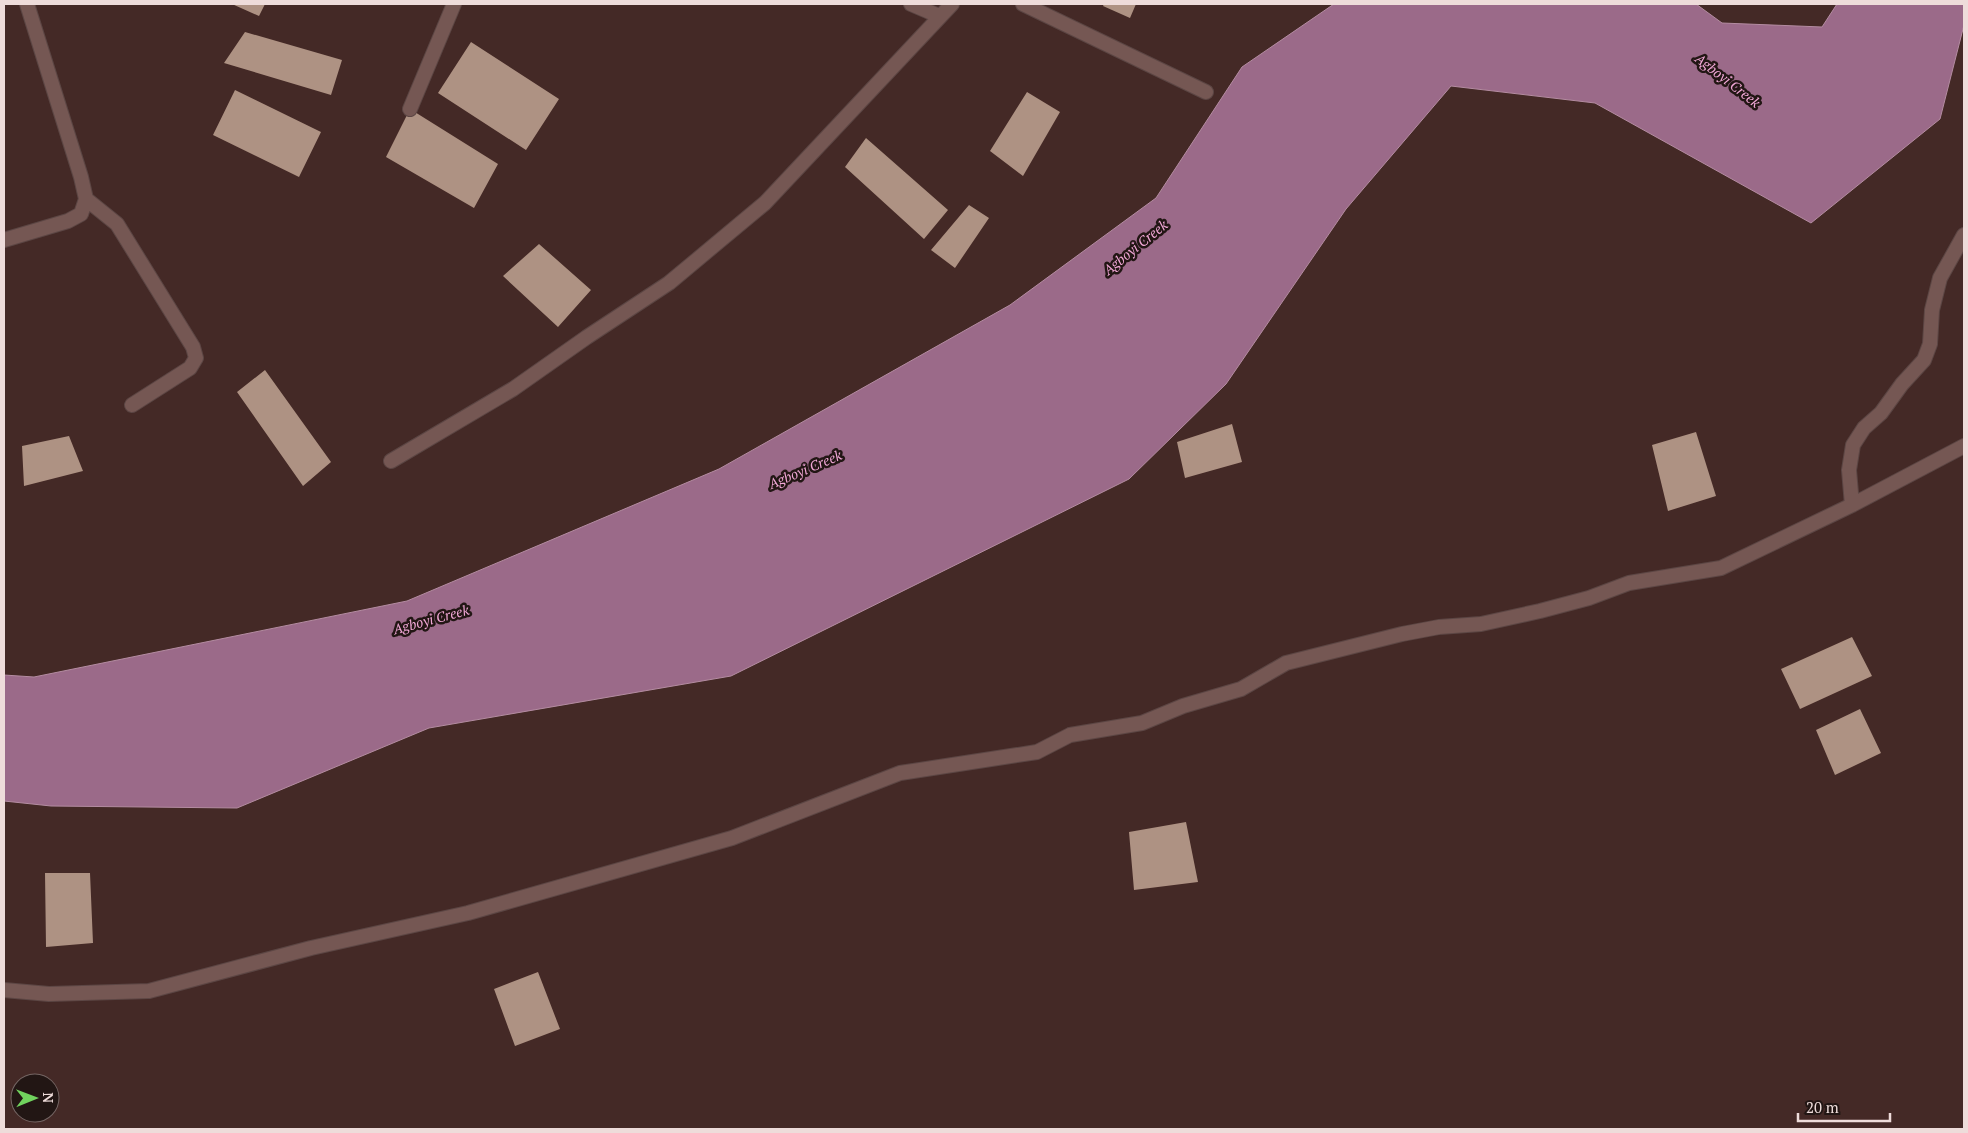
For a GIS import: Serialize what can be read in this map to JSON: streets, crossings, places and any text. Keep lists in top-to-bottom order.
{
  "water": ["Agboyi Creek"],
  "scale_bar": "20 m",
  "north": "right"
}
